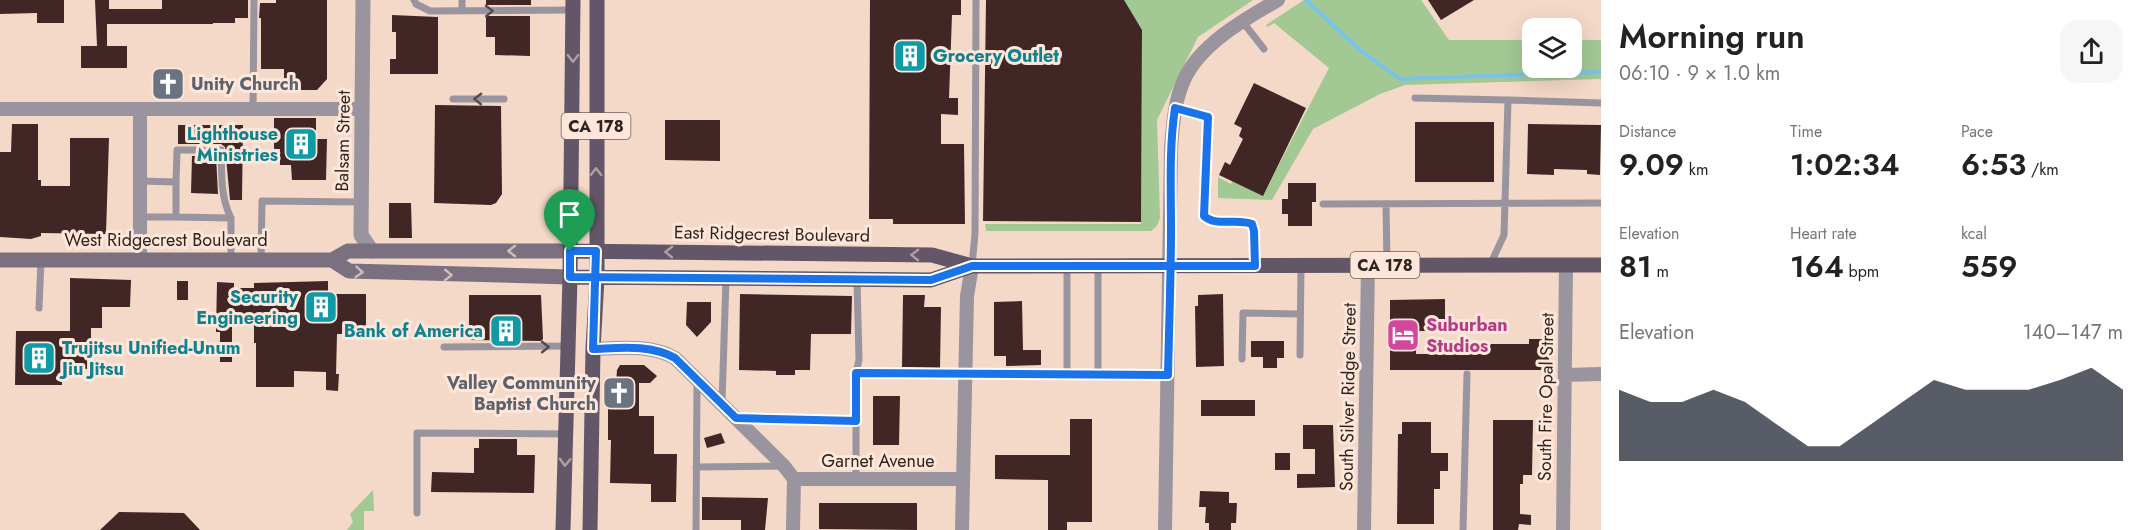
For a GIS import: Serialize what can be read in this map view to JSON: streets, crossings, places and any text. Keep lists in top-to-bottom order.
{
  "streets": {
    "main road": ["CA 178", "East Ridgecrest Boulevard", "West Ridgecrest Boulevard"],
    "street": [
      "Balsam Street",
      "South Silver Ridge Street",
      "South Fire Opal Street",
      "Garnet Avenue"
    ]
  },
  "crossings": [
    ["CA 178", "East Ridgecrest Boulevard"],
    ["CA 178", "West Ridgecrest Boulevard"],
    ["Balsam Street", "West Ridgecrest Boulevard"],
    ["East Ridgecrest Boulevard", "West Ridgecrest Boulevard"],
    ["East Ridgecrest Boulevard", "South Silver Ridge Street"],
    ["East Ridgecrest Boulevard", "South Fire Opal Street"]
  ],
  "places": {
    "building": [
      "Grocery Outlet",
      "Lighthouse Ministries",
      "Security Engineering",
      "Bank of America",
      "Trujitsu Unified-Unum Jiu Jitsu"
    ],
    "church": ["Unity Church", "Valley Community Baptist Church"],
    "hotel": ["Suburban Studios"]
  },
  "page": {
    "heading": ["Morning run", "06:10 · 9 × 1.0 km"],
    "stats": [
      ["Distance", "9.09 km"],
      ["Time", "1:02:34"],
      ["Pace", "6:53 /km"],
      ["Elevation", "81 m"],
      ["Heart rate", "164 bpm"],
      ["kcal", "559"]
    ],
    "chart": ["Elevation", "140–147 m"]
  }
}
